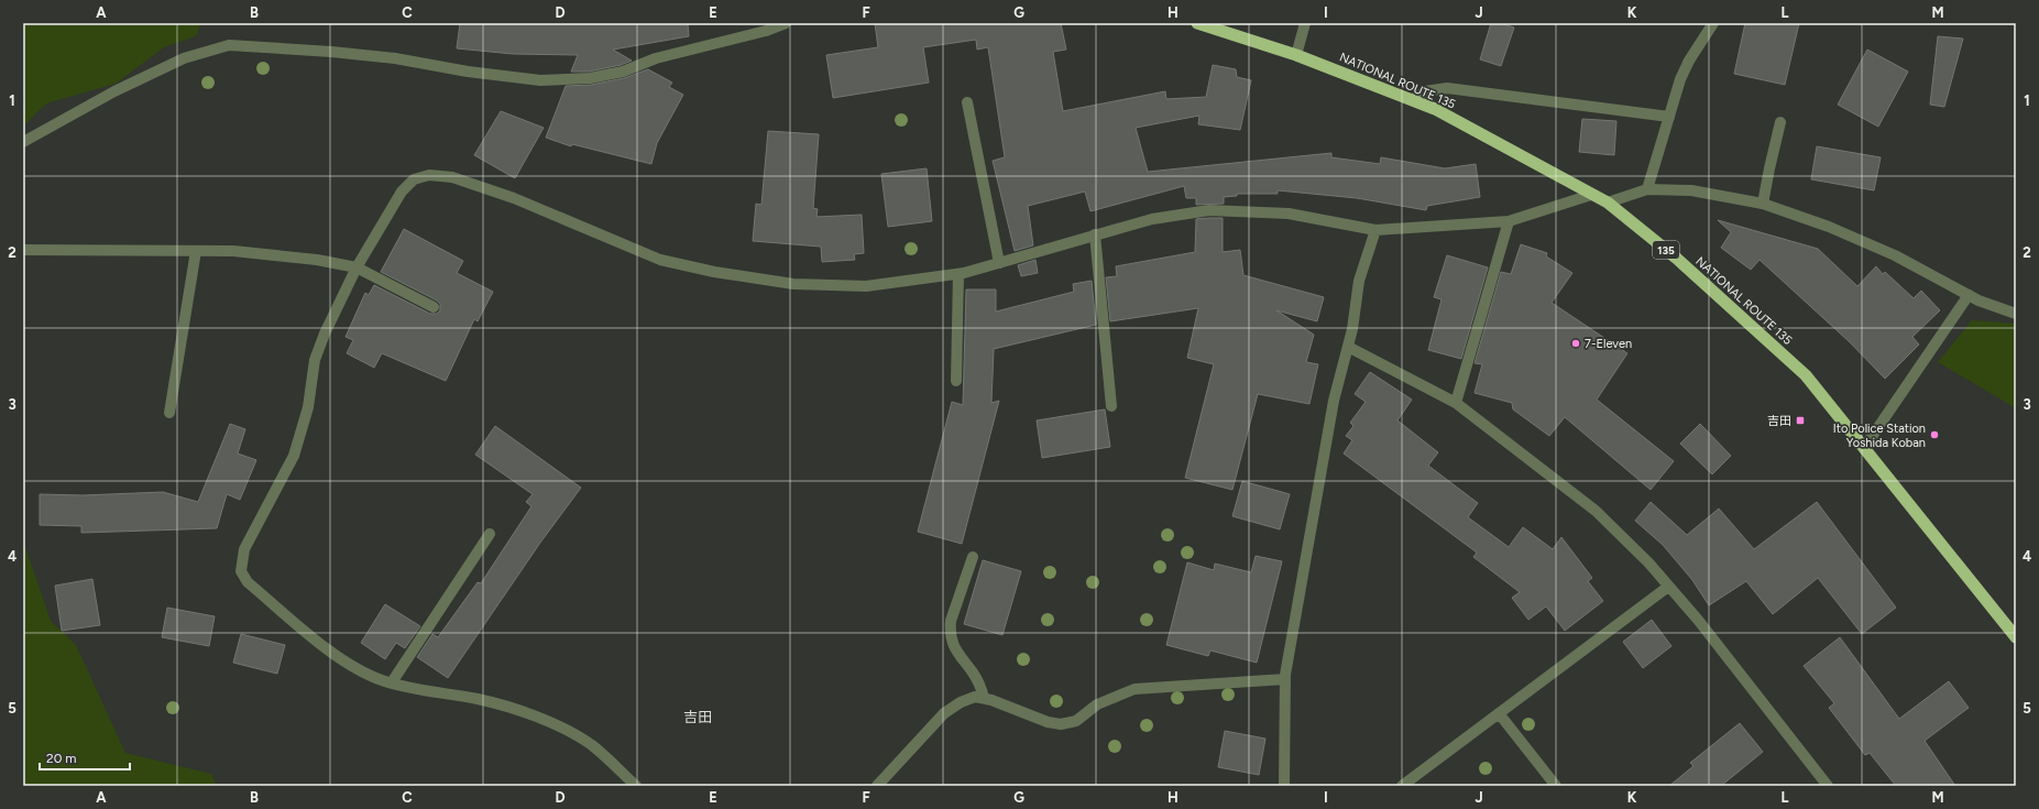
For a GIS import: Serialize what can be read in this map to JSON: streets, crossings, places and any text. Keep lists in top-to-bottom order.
{
  "streets": {
    "highway": ["NATIONAL ROUTE 135", "135"]
  },
  "districts": ["吉田"],
  "places": {
    "other": ["7-Eleven", "Ito Police Station Yoshida Koban"],
    "transit": ["吉田"]
  },
  "scale_bar": "20 m",
  "grid": {
    "columns": [
      "A",
      "B",
      "C",
      "D",
      "E",
      "F",
      "G",
      "H",
      "I",
      "J",
      "K",
      "L",
      "M"
    ],
    "rows": [
      "1",
      "2",
      "3",
      "4",
      "5"
    ]
  }
}
